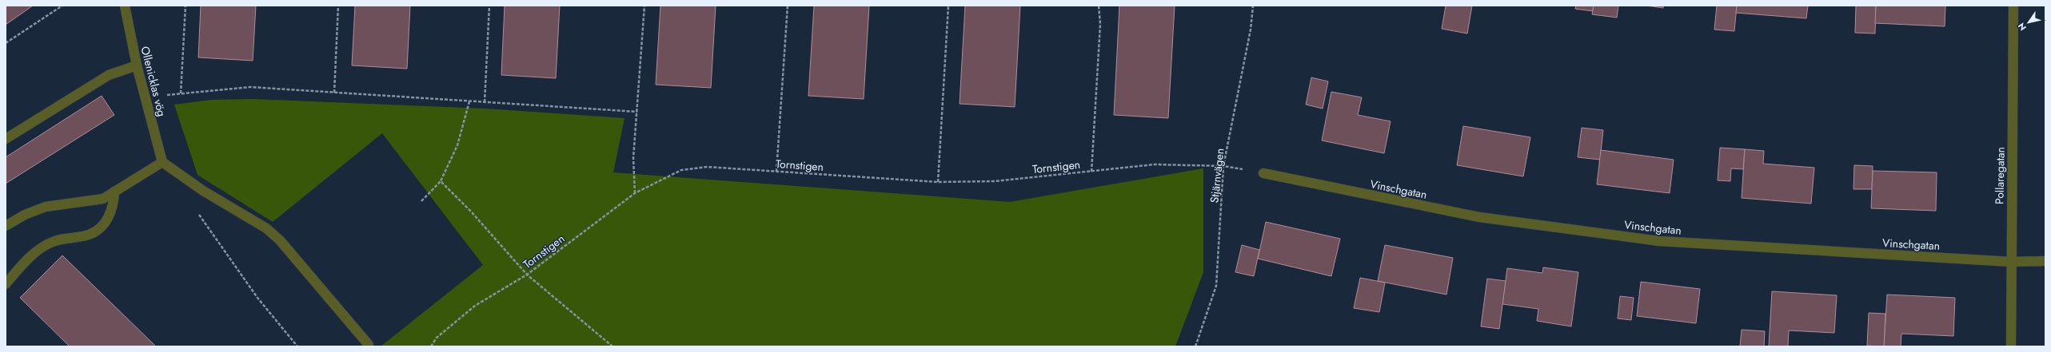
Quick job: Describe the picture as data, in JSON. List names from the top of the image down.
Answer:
{
  "streets": {
    "street": ["Ollenicklas vög", "Pollaregatan", "Vinschgatan"],
    "path": ["Tornstigen", "Stjärnvägen"]
  },
  "crossings": [
    ["Tornstigen", "Stjärnvägen"],
    ["Pollaregatan", "Vinschgatan"]
  ],
  "north": "bottom left"
}
